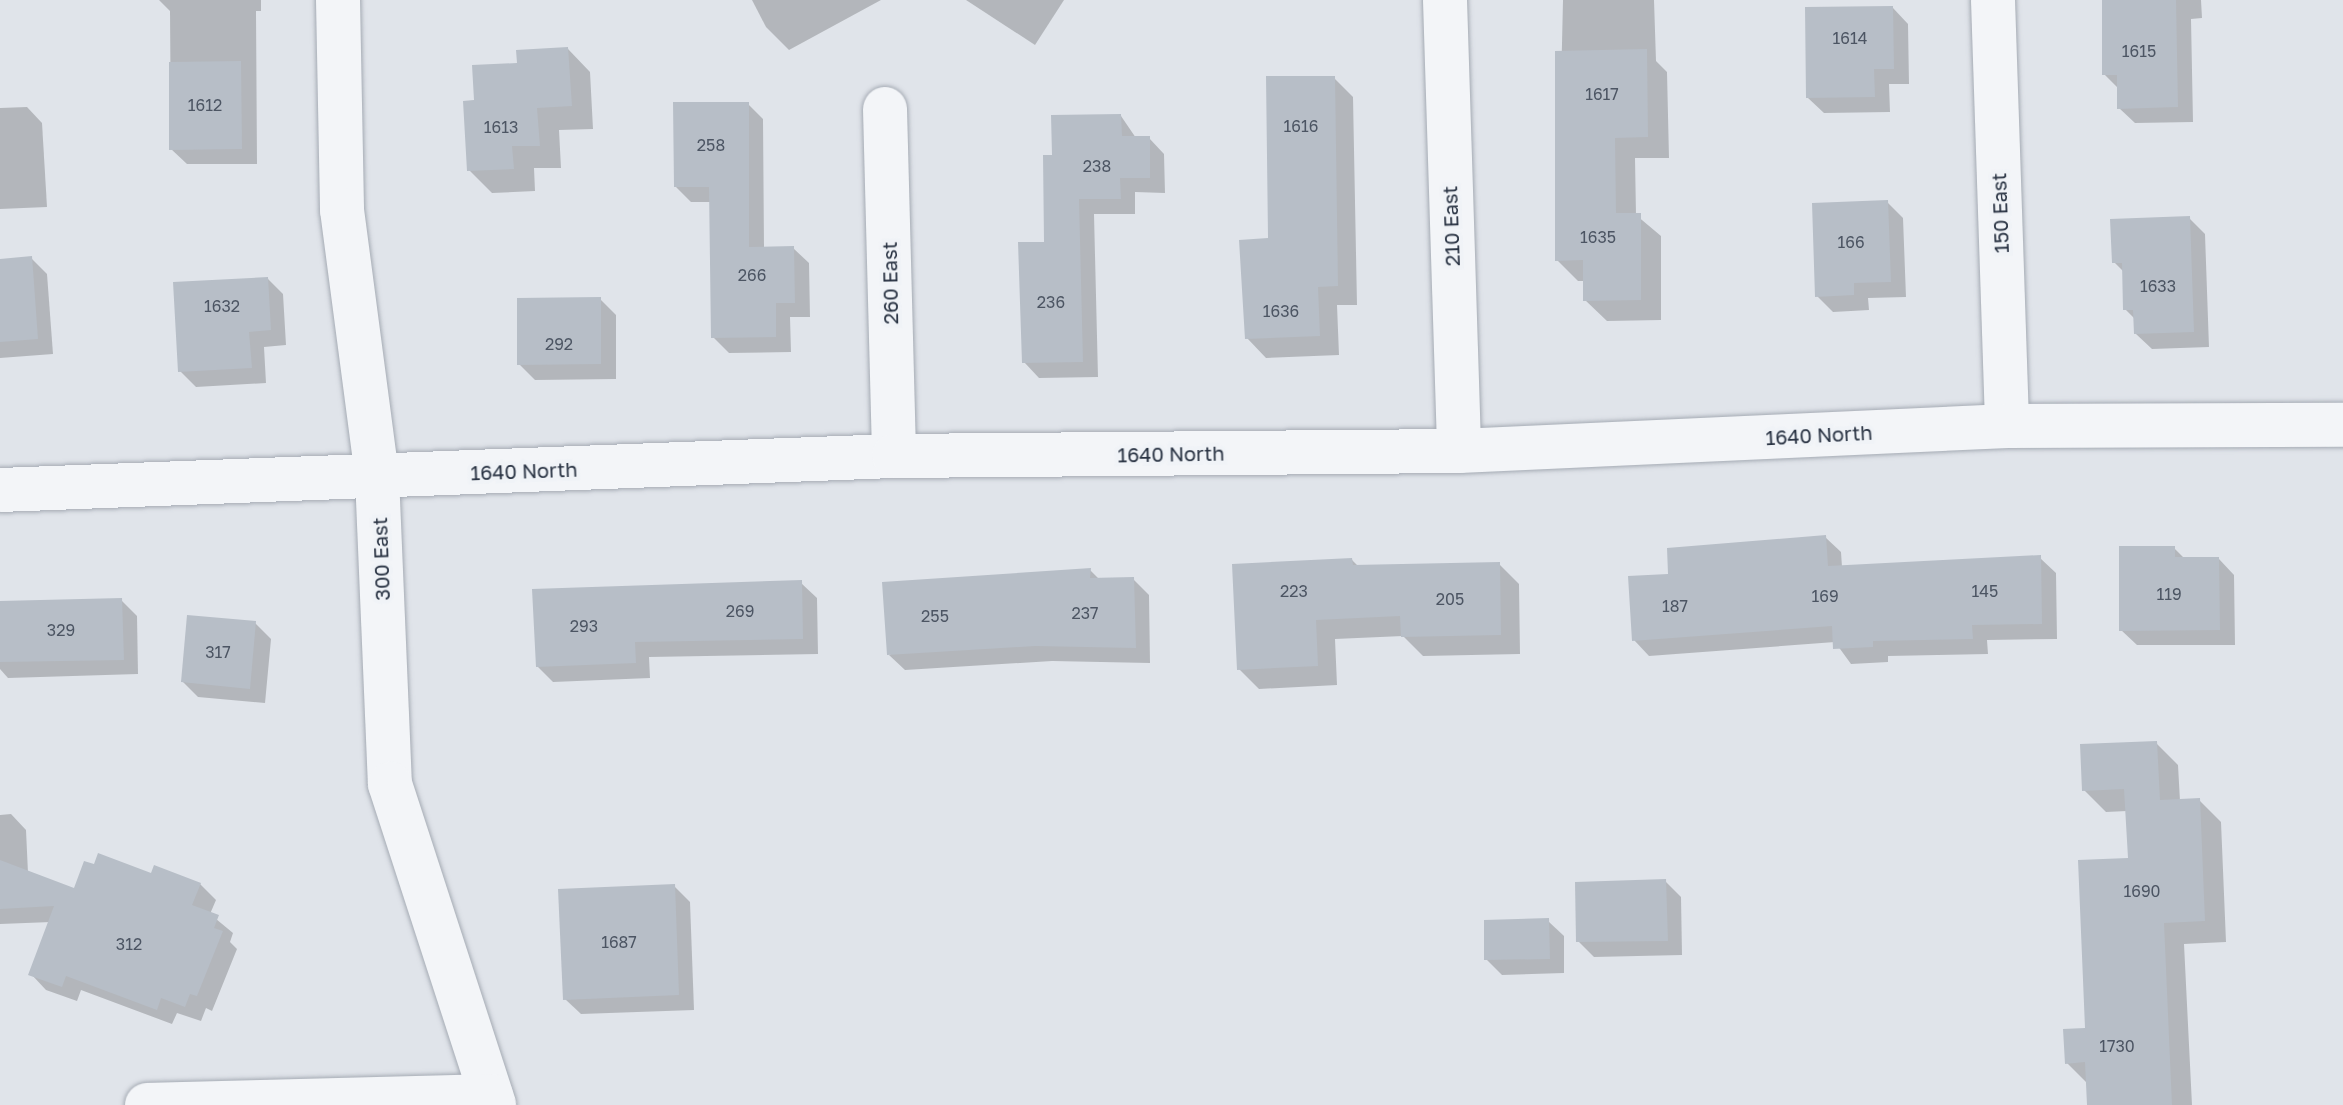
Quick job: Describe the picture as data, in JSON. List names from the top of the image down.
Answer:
{
  "streets": {
    "street": [
      "150 East",
      "210 East",
      "260 East",
      "1640 North",
      "300 East"
    ]
  },
  "crossings": [
    ["150 East", "1640 North"],
    ["210 East", "1640 North"],
    ["260 East", "1640 North"],
    ["1640 North", "300 East"]
  ],
  "house_numbers": [
    "1614",
    "1615",
    "1617",
    "1612",
    "1616",
    "1613",
    "258",
    "238",
    "1635",
    "166",
    "266",
    "1633",
    "236",
    "1632",
    "1636",
    "292",
    "223",
    "145",
    "119",
    "169",
    "205",
    "187",
    "269",
    "237",
    "255",
    "293",
    "329",
    "317",
    "1690",
    "1687",
    "312",
    "1730"
  ]
}
